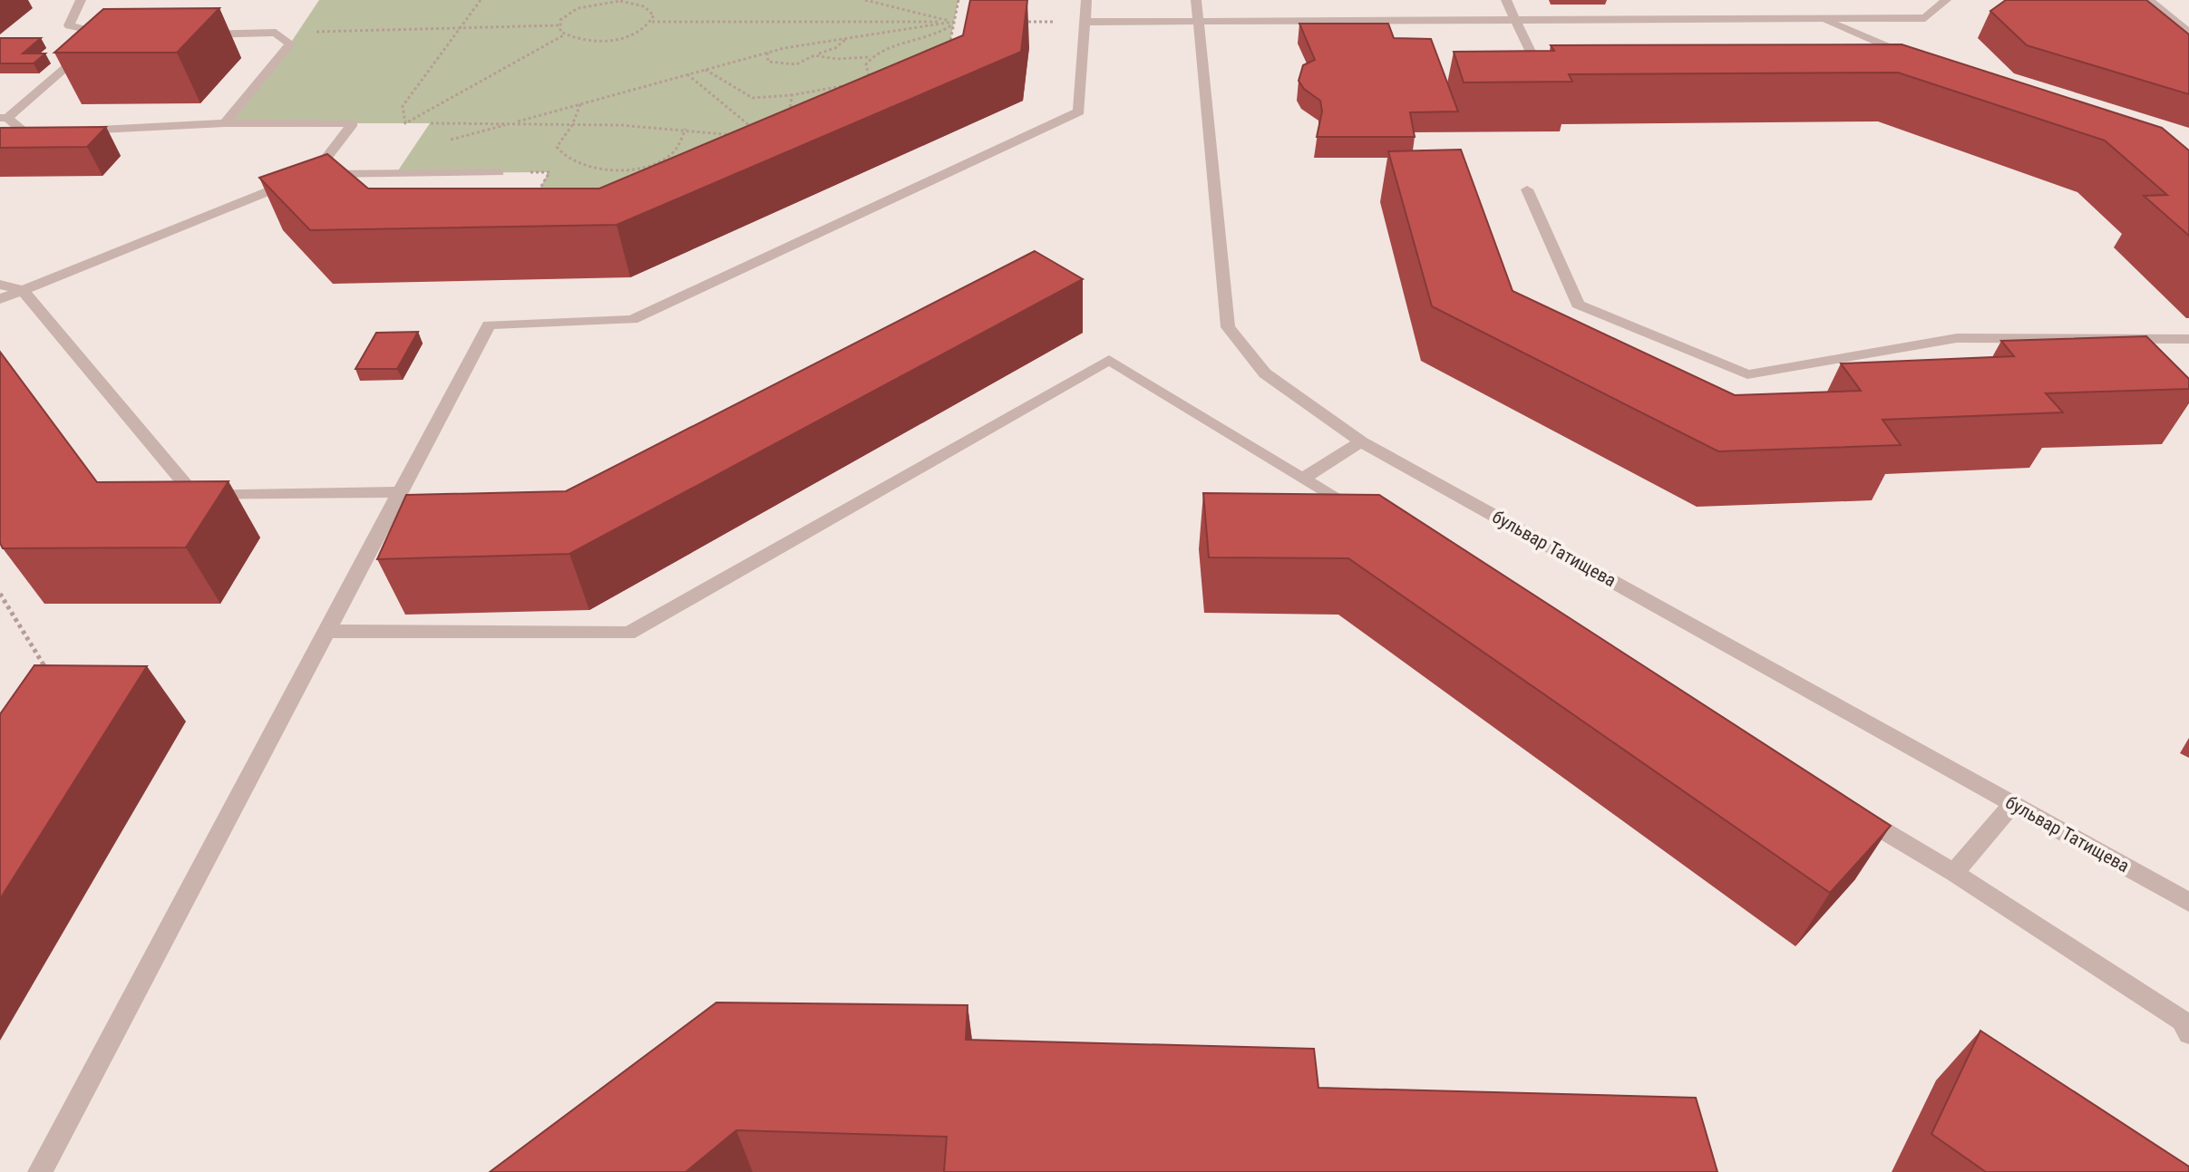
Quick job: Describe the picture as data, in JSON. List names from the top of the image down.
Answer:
{
  "streets": {
    "street": ["бульвар Татищева"]
  }
}
